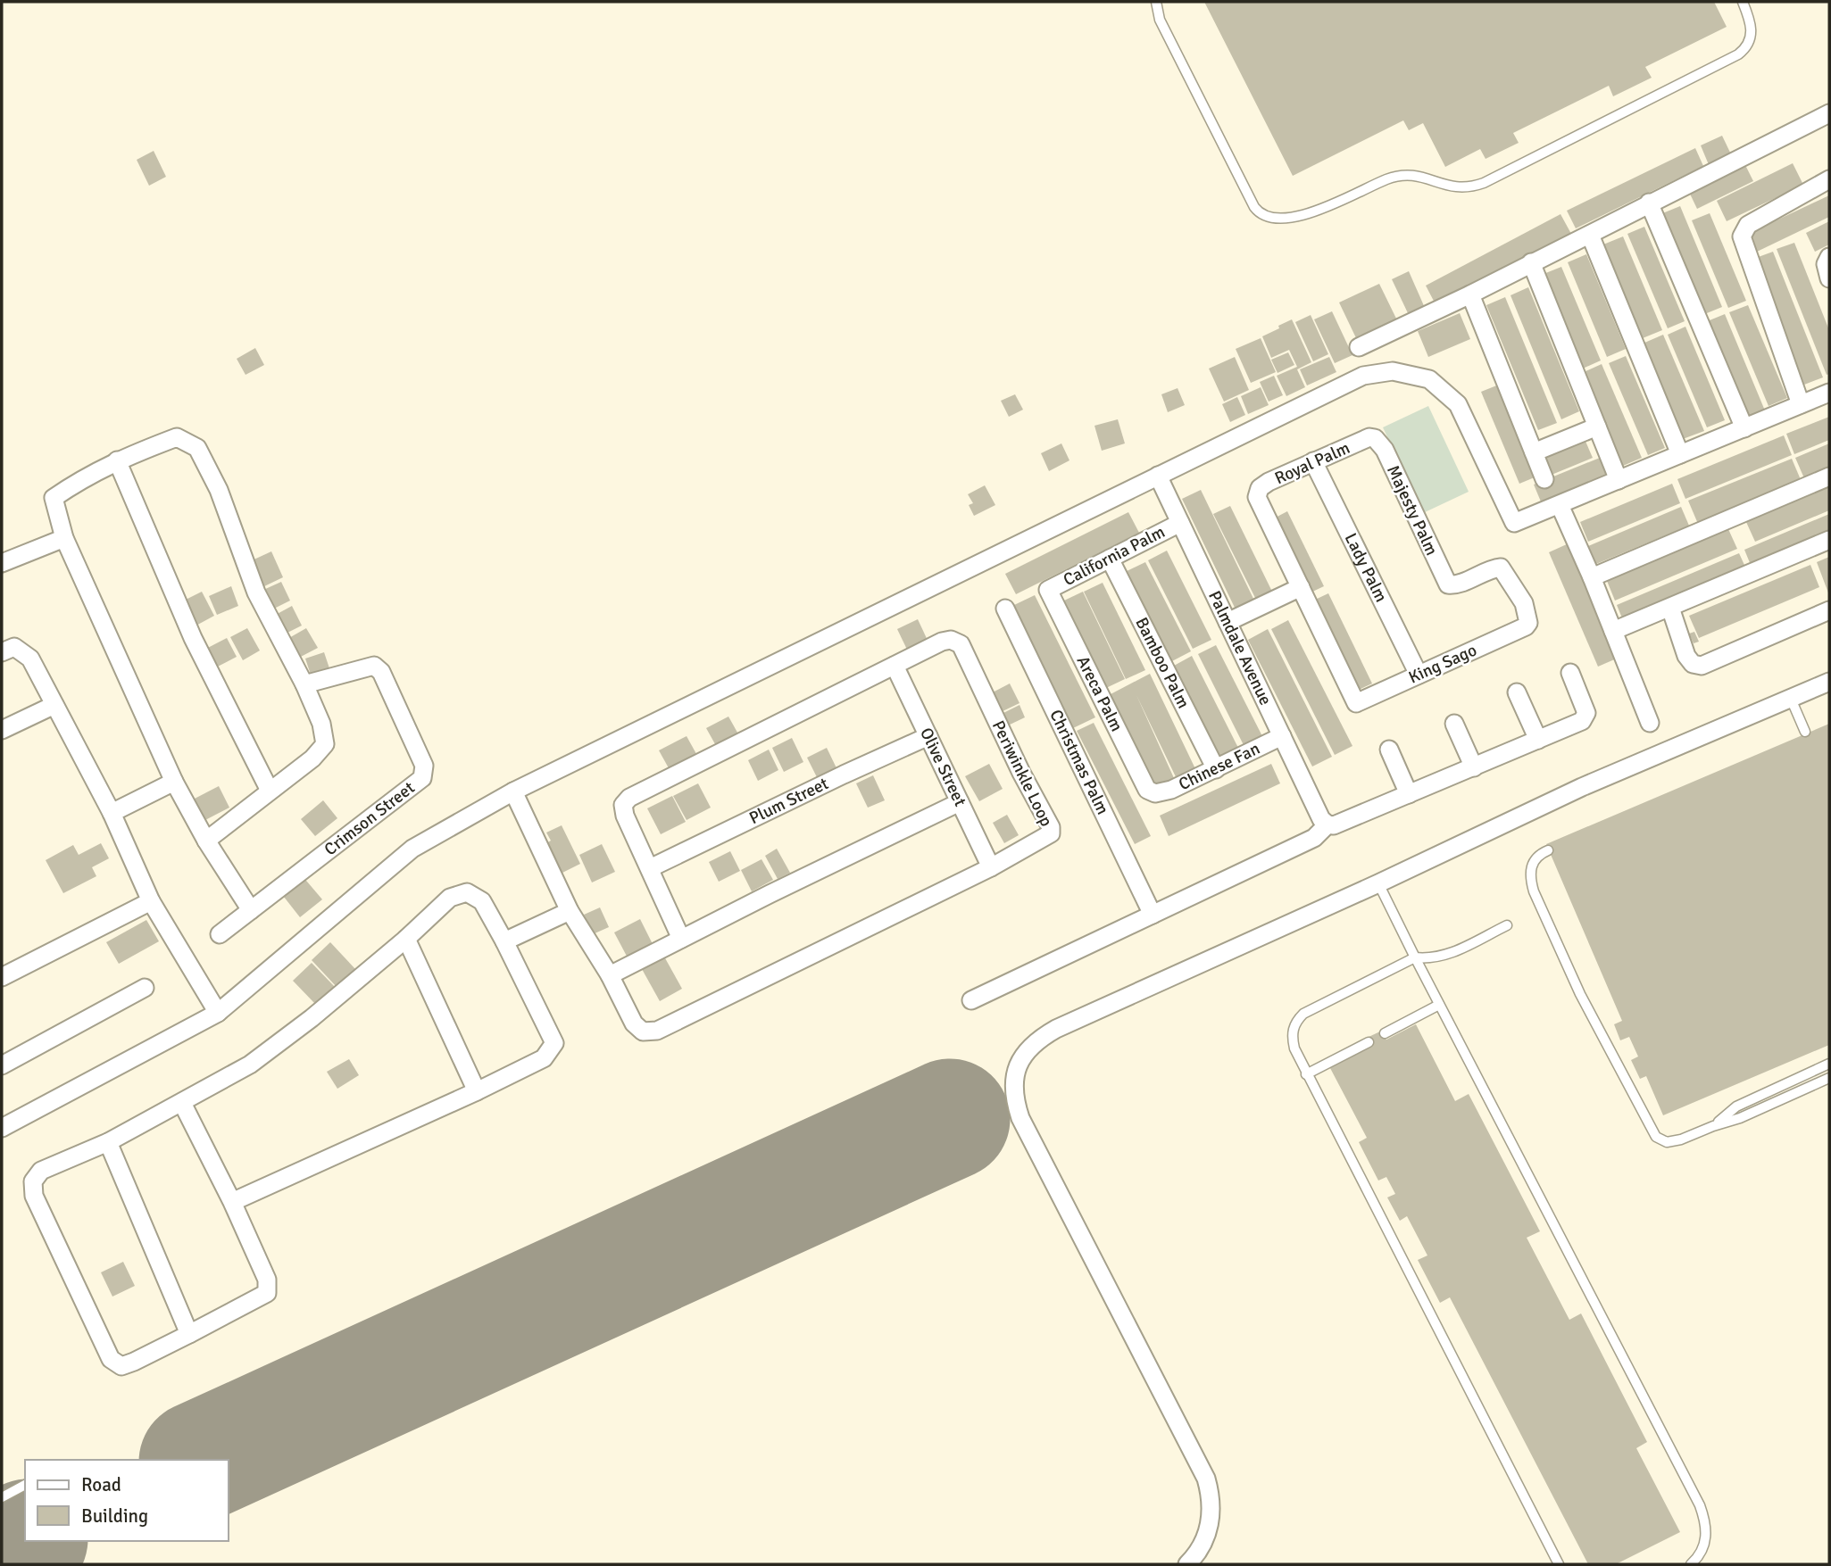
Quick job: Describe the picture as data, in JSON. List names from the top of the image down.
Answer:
{
  "streets": {
    "street": [
      "Royal Palm",
      "Majesty Palm",
      "California Palm",
      "Lady Palm",
      "Palmdale Avenue",
      "Bamboo Palm",
      "King Sago",
      "Areca Palm",
      "Christmas Palm",
      "Olive Street",
      "Chinese Fan",
      "Periwinkle Loop",
      "Plum Street",
      "Crimson Street"
    ]
  },
  "crossings": [
    ["Royal Palm", "Majesty Palm"],
    ["Royal Palm", "Lady Palm"],
    ["Royal Palm", "King Sago"],
    ["Majesty Palm", "King Sago"],
    ["California Palm", "Palmdale Avenue"],
    ["California Palm", "Bamboo Palm"],
    ["California Palm", "Areca Palm"],
    ["Lady Palm", "King Sago"],
    ["Palmdale Avenue", "Chinese Fan"],
    ["Bamboo Palm", "Chinese Fan"],
    ["Areca Palm", "Chinese Fan"],
    ["Olive Street", "Periwinkle Loop"],
    ["Olive Street", "Plum Street"],
    ["Periwinkle Loop", "Plum Street"]
  ],
  "legend": ["Road", "Building"]
}
